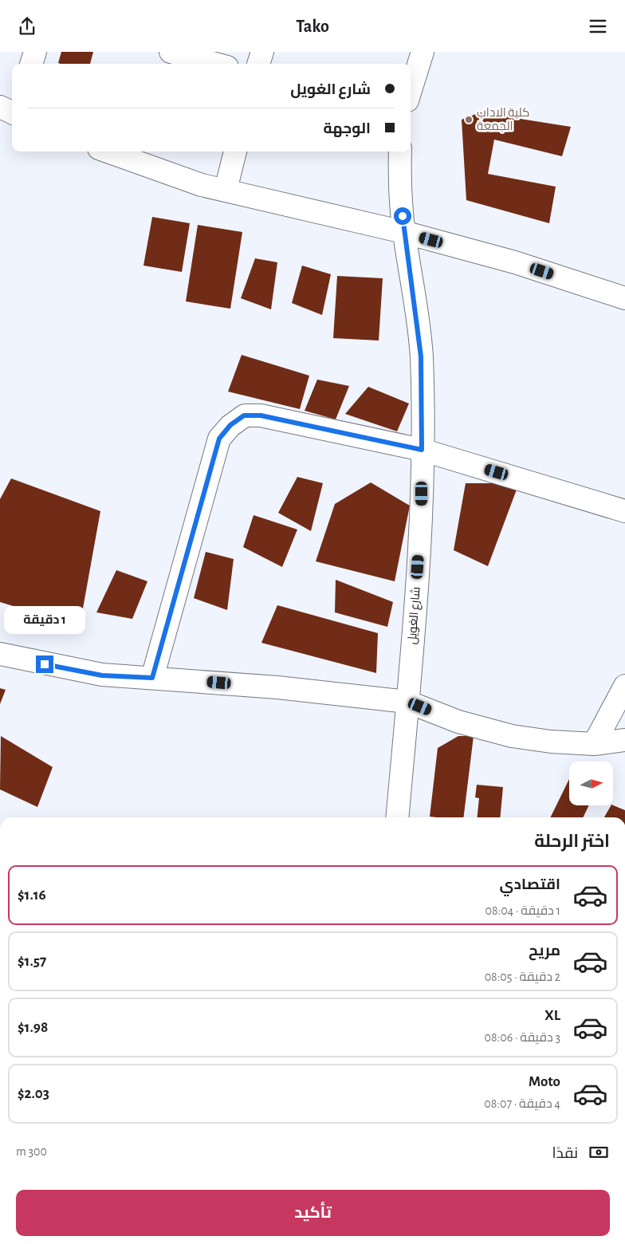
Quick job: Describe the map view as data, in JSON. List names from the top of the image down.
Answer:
{
  "streets": {
    "street": ["شارع الغويل"]
  },
  "places": ["كلية اﻻداب الجمعة"],
  "north": "right",
  "page": {
    "header": "Tako",
    "banner": ["شارع الغويل", "الوجهة"],
    "bubble": "1 دقيقة",
    "heading": "اختر الرحلة",
    "list": [
      {
        "name": "اقتصادي",
        "note": "1 دقيقة · 08:04",
        "value": "$1.16"
      },
      {
        "name": "مريح",
        "note": "2 دقيقة · 08:05",
        "value": "$1.57"
      },
      {
        "name": "XL",
        "note": "3 دقيقة · 08:06",
        "value": "$1.98"
      },
      {
        "name": "Moto",
        "note": "4 دقيقة · 08:07",
        "value": "$2.03"
      }
    ],
    "pay": ["نقدًا", "300 m"],
    "buttons": "تأكيد"
  }
}
